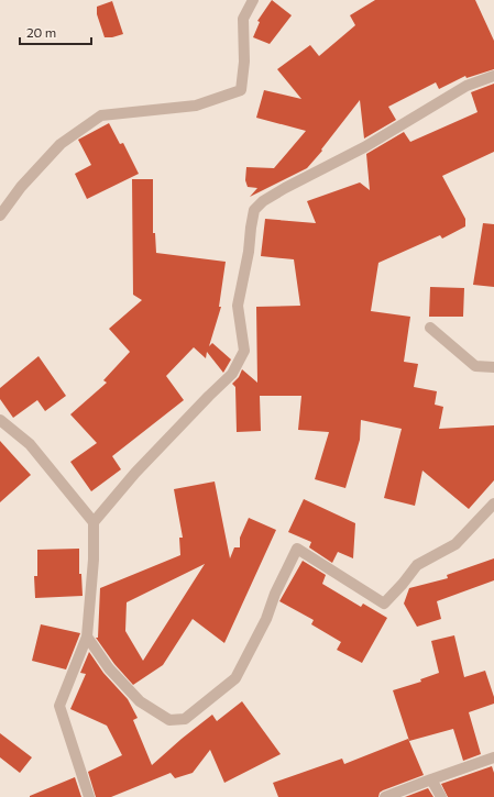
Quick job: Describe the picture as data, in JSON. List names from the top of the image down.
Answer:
{
  "scale_bar": "20 m"
}
